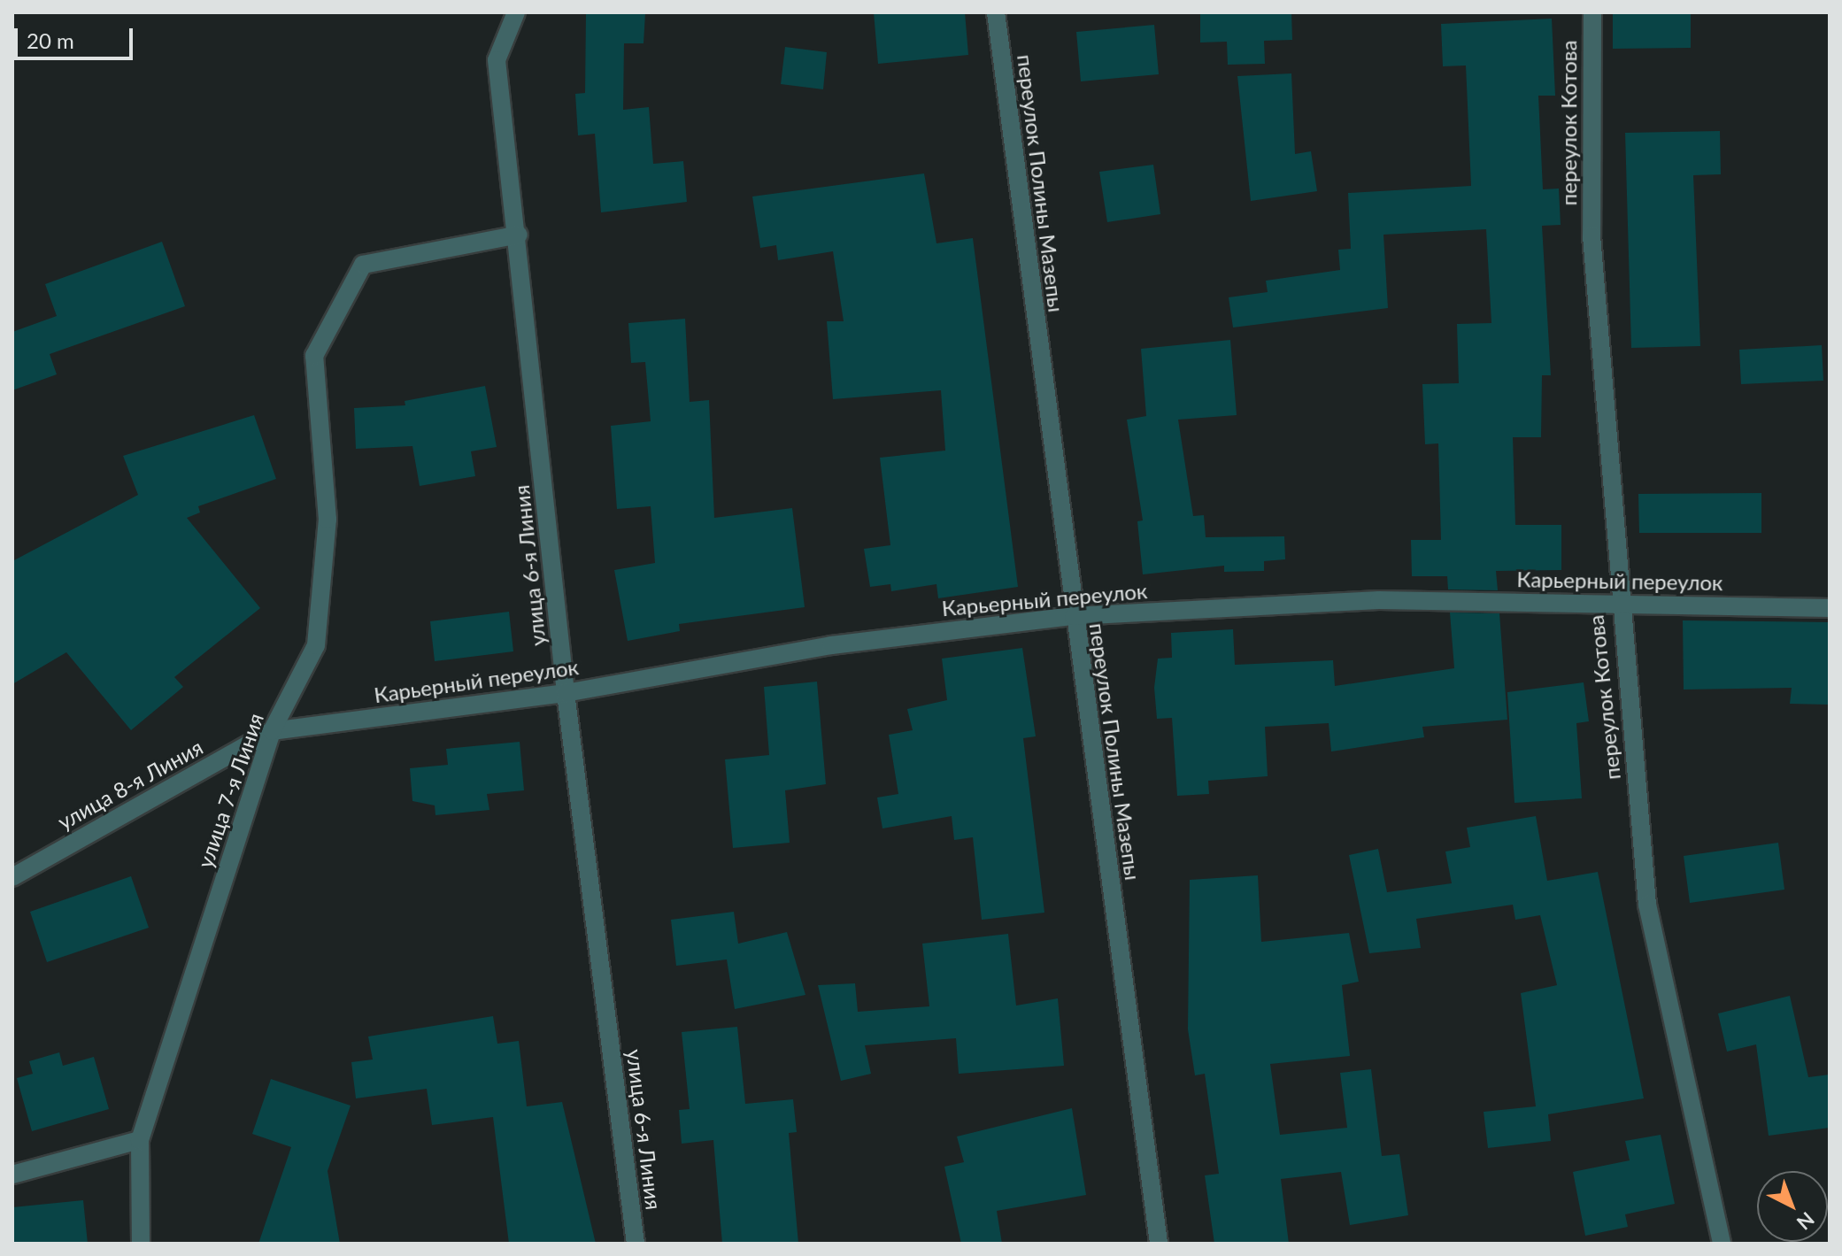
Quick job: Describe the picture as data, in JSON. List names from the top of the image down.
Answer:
{
  "streets": {
    "street": [
      "переулок Котова",
      "переулок Полины Мазепы",
      "улица 6-я Линия",
      "Карьерный переулок",
      "улица 8-я Линия",
      "улица 7-я Линия"
    ]
  },
  "crossings": [
    ["переулок Котова", "Карьерный переулок"],
    ["переулок Полины Мазепы", "Карьерный переулок"],
    ["улица 6-я Линия", "Карьерный переулок"],
    ["улица 6-я Линия", "улица 7-я Линия"],
    ["Карьерный переулок", "улица 8-я Линия"],
    ["Карьерный переулок", "улица 7-я Линия"],
    ["улица 8-я Линия", "улица 7-я Линия"]
  ],
  "scale_bar": "20 m",
  "north": "bottom right"
}
